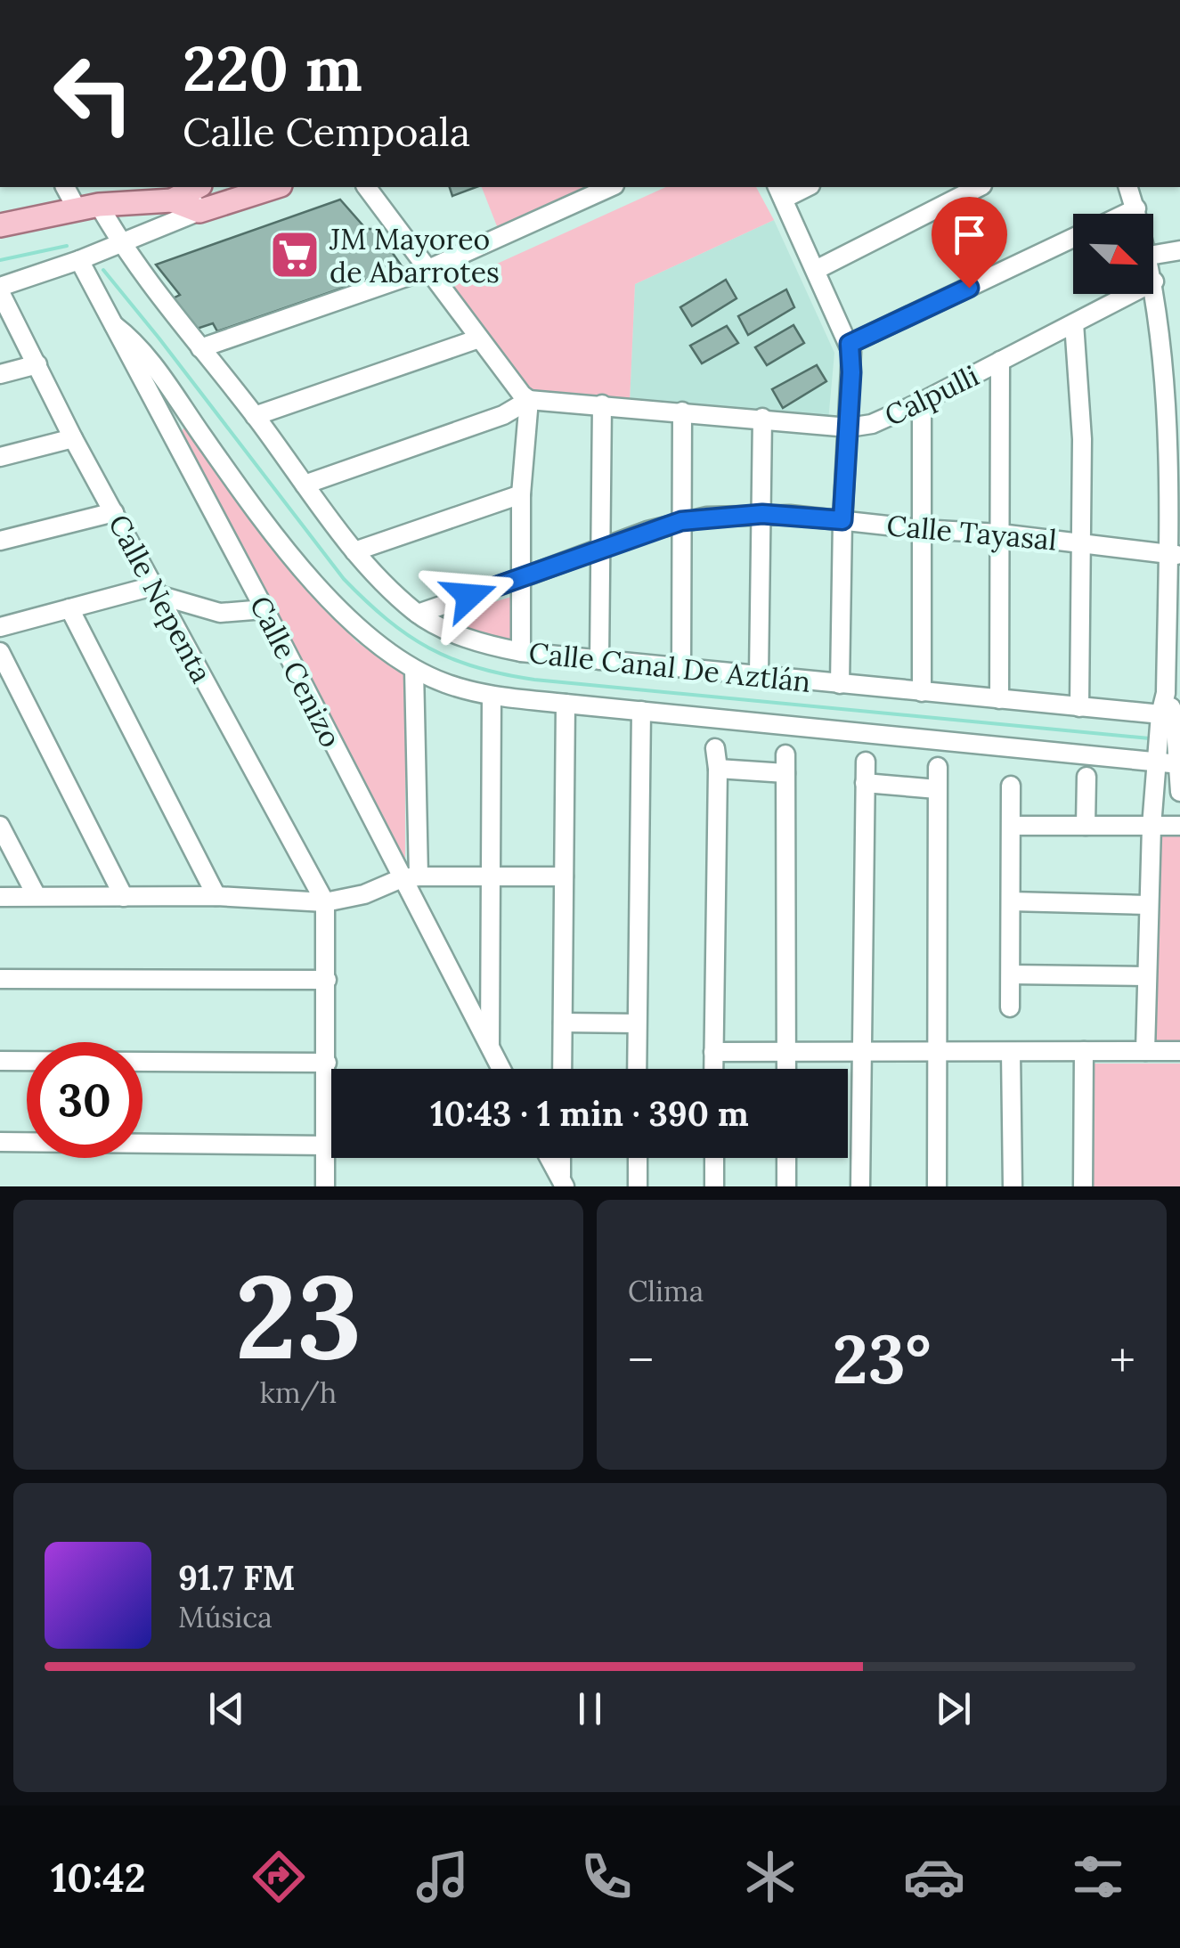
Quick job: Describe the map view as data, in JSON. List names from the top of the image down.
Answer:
{
  "streets": {
    "street": [
      "Calpulli",
      "Calle Tayasal",
      "Calle Nepenta",
      "Calle Canal De Aztlán",
      "Calle Cenizo"
    ]
  },
  "crossings": [
    ["Calle Tayasal", "Calle Canal De Aztlán"],
    ["Calle Canal De Aztlán", "Calle Cenizo"]
  ],
  "places": {
    "supermarket": ["JM Mayoreo de Abarrotes"]
  },
  "north": "bottom right",
  "page": {
    "turn": ["220 m", "Calle Cempoala"],
    "limit": "30",
    "trip": "10:43 · 1 min · 390 m",
    "tile": [
      ["23", "km/h"],
      "Clima"
    ],
    "heat": ["−", "23°", "+"],
    "song": ["91.7 FM", "Música"],
    "tabs": "10:42"
  }
}
